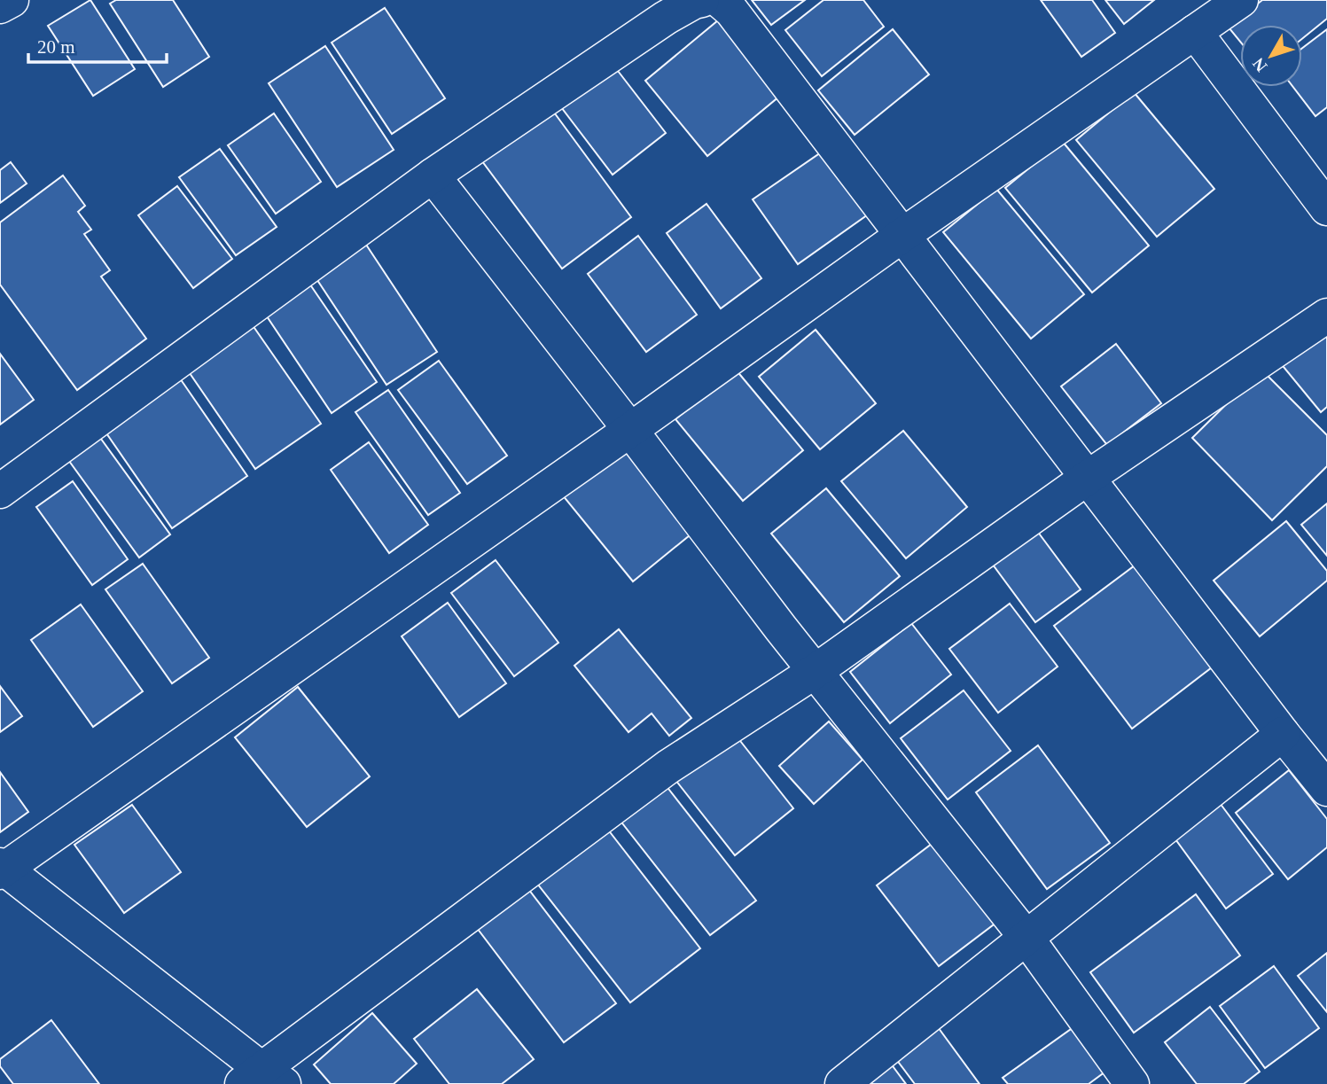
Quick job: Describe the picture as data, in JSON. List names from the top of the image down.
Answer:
{
  "scale_bar": "20 m",
  "north": "bottom left"
}
